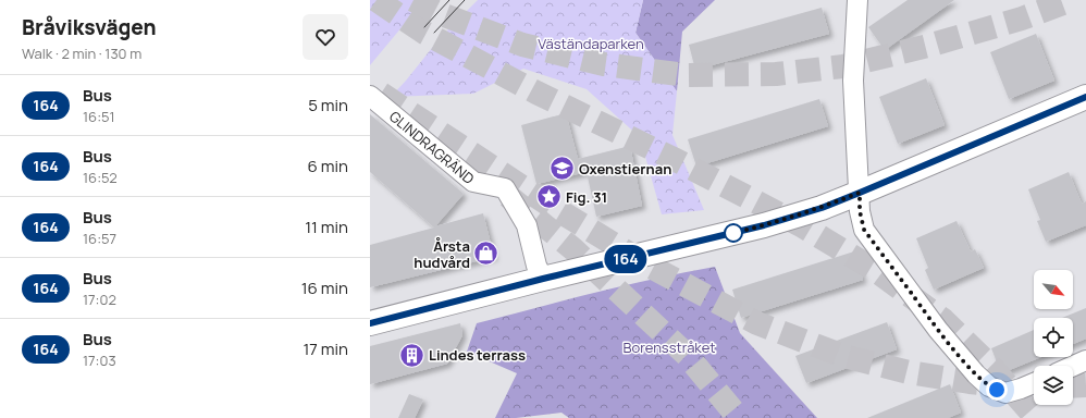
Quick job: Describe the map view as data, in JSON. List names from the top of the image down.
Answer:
{
  "streets": {
    "street": ["GLINDRAGRÄND"]
  },
  "parks": ["Väständaparken", "Borensstråket"],
  "places": {
    "school or university": ["Oxenstiernan"],
    "place": ["Fig. 31"],
    "shop": ["Årsta hudvård"],
    "building": ["Lindes terrass"]
  },
  "lines": ["bus line 164"],
  "north": "bottom right",
  "page": {
    "heading": ["Bråviksvägen", "Walk · 2 min · 130 m"],
    "on_map": "164",
    "list": [
      {
        "mark": "164",
        "name": "Bus",
        "note": "16:51",
        "value": "5 min"
      },
      {
        "mark": "164",
        "name": "Bus",
        "note": "16:52",
        "value": "6 min"
      },
      {
        "mark": "164",
        "name": "Bus",
        "note": "16:57",
        "value": "11 min"
      },
      {
        "mark": "164",
        "name": "Bus",
        "note": "17:02",
        "value": "16 min"
      },
      {
        "mark": "164",
        "name": "Bus",
        "note": "17:03",
        "value": "17 min"
      }
    ]
  }
}
